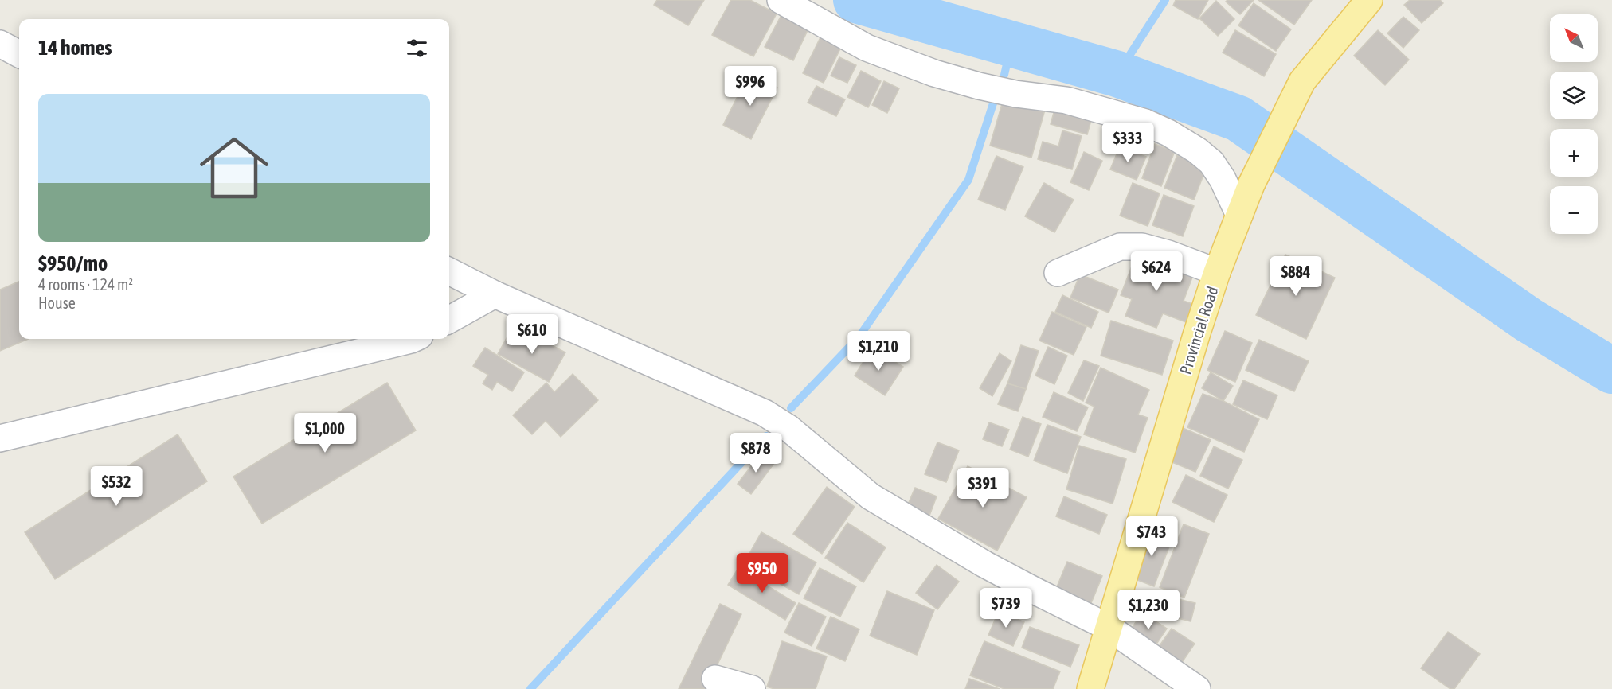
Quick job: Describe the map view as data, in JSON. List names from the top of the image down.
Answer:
{
  "streets": {
    "main road": ["Provincial Road"]
  },
  "north": "top left",
  "page": {
    "map_buttons": ["+", "−"],
    "heading": "14 homes",
    "price": [
      "$996",
      "$333",
      "$624",
      "$884",
      "$610",
      "$1,210",
      "$1,000",
      "$878",
      "$532",
      "$391",
      "$743",
      "$950",
      "$739",
      "$1,230"
    ],
    "list": [
      {
        "name": "$950/mo",
        "note": "4 rooms · 124 m² · House"
      }
    ]
  }
}
